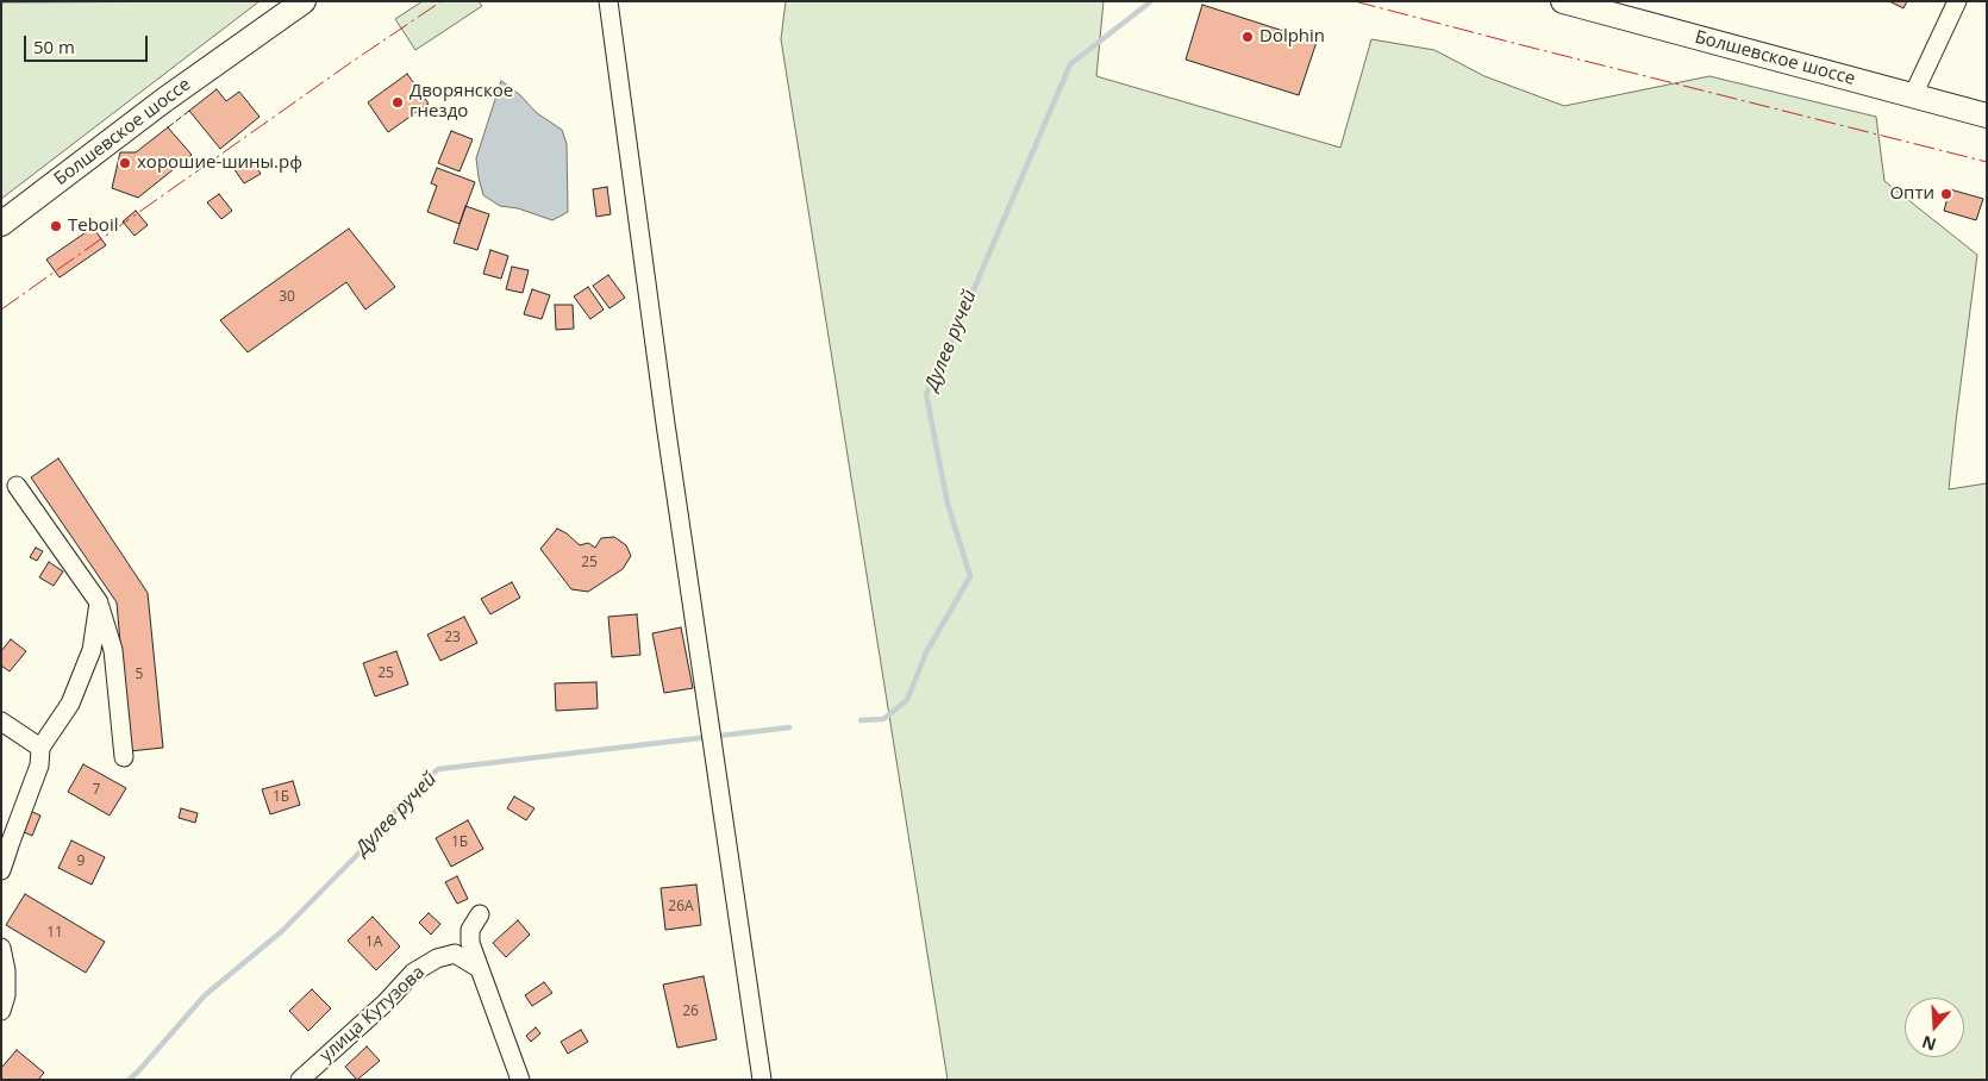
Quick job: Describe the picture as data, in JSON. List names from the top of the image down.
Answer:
{
  "streets": {
    "main road": ["Болшевское шоссе"],
    "street": ["улица Кутузова"]
  },
  "water": ["Дулев ручей"],
  "places": [
    "Dolphin",
    "Дворянское гнездо",
    "хорошие-шины.рф",
    "Опти",
    "Teboil"
  ],
  "house_numbers": [
    "30",
    "25",
    "23",
    "25",
    "5",
    "7",
    "1Б",
    "1Б",
    "9",
    "26А",
    "11",
    "1А",
    "26"
  ],
  "scale_bar": "50 m",
  "north": "bottom"
}
